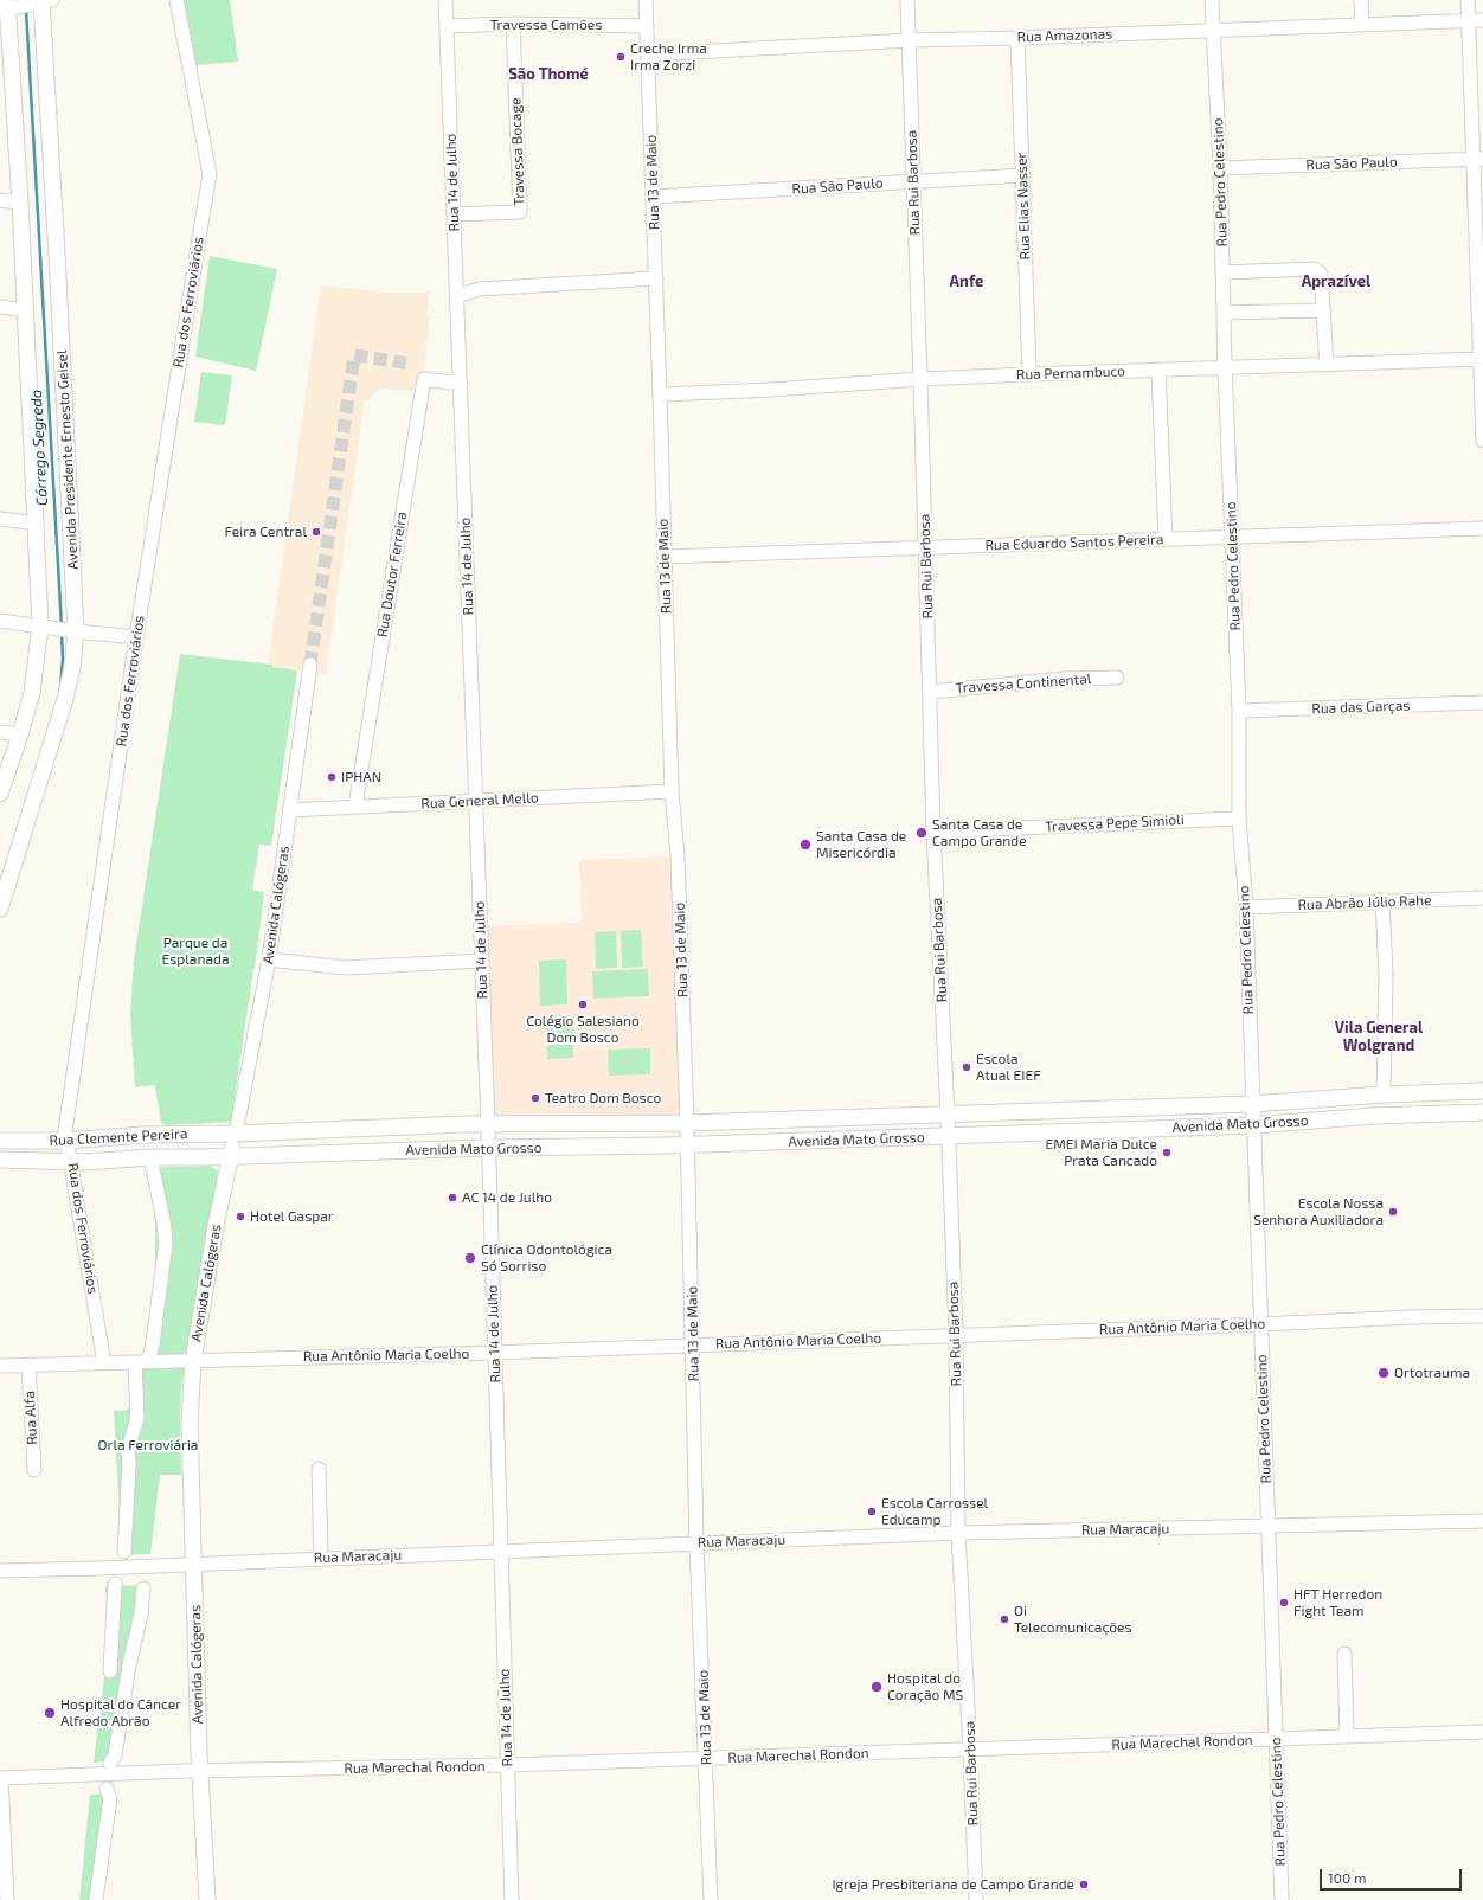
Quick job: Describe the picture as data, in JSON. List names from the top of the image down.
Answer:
{
  "streets": {
    "main road": [
      "Avenida Presidente Ernesto Geisel",
      "Avenida Calógeras",
      "Avenida Mato Grosso",
      "Rua Clemente Pereira"
    ],
    "street": [
      "Travessa Camões",
      "Rua Amazonas",
      "Travessa Bocage",
      "Rua São Paulo",
      "Rua 14 de Julho",
      "Rua 13 de Maio",
      "Rua Rui Barbosa",
      "Rua Pedro Celestino",
      "Rua Elias Nasser",
      "Rua dos Ferroviários",
      "Rua Pernambuco",
      "Rua Eduardo Santos Pereira",
      "Rua Doutor Ferreira",
      "Travessa Continental",
      "Rua das Garças",
      "Rua General Mello",
      "Travessa Pepe Simioli",
      "Rua Abrão Júlio Rahe",
      "Rua Antônio Maria Coelho",
      "Rua Alfa",
      "Rua Maracaju",
      "Rua Marechal Rondon"
    ]
  },
  "crossings": [
    ["Travessa Camões", "Travessa Bocage"],
    ["Travessa Camões", "Rua 14 de Julho"],
    ["Travessa Camões", "Rua 13 de Maio"],
    ["Rua Amazonas", "Rua 13 de Maio"],
    ["Rua Amazonas", "Rua Rui Barbosa"],
    ["Rua Amazonas", "Rua Pedro Celestino"],
    ["Rua Amazonas", "Rua Elias Nasser"],
    ["Travessa Bocage", "Rua 14 de Julho"],
    ["Rua São Paulo", "Rua 13 de Maio"],
    ["Rua São Paulo", "Rua Rui Barbosa"],
    ["Rua São Paulo", "Rua Pedro Celestino"],
    ["Rua São Paulo", "Rua Elias Nasser"],
    ["Rua 14 de Julho", "Rua Doutor Ferreira"],
    ["Rua 14 de Julho", "Rua General Mello"],
    ["Rua 14 de Julho", "Avenida Mato Grosso"],
    ["Rua 14 de Julho", "Rua Antônio Maria Coelho"],
    ["Rua 14 de Julho", "Rua Maracaju"],
    ["Rua 14 de Julho", "Rua Marechal Rondon"],
    ["Rua 13 de Maio", "Rua Pernambuco"],
    ["Rua 13 de Maio", "Rua Eduardo Santos Pereira"],
    ["Rua 13 de Maio", "Rua General Mello"],
    ["Rua 13 de Maio", "Avenida Mato Grosso"],
    ["Rua 13 de Maio", "Rua Antônio Maria Coelho"],
    ["Rua 13 de Maio", "Rua Maracaju"],
    ["Rua 13 de Maio", "Rua Marechal Rondon"],
    ["Rua Rui Barbosa", "Rua Pernambuco"],
    ["Rua Rui Barbosa", "Rua Eduardo Santos Pereira"],
    ["Rua Rui Barbosa", "Travessa Continental"],
    ["Rua Rui Barbosa", "Travessa Pepe Simioli"],
    ["Rua Rui Barbosa", "Avenida Mato Grosso"],
    ["Rua Rui Barbosa", "Rua Antônio Maria Coelho"],
    ["Rua Rui Barbosa", "Rua Maracaju"],
    ["Rua Rui Barbosa", "Rua Marechal Rondon"],
    ["Rua Pedro Celestino", "Rua Pernambuco"],
    ["Rua Pedro Celestino", "Rua Eduardo Santos Pereira"],
    ["Rua Pedro Celestino", "Rua das Garças"],
    ["Rua Pedro Celestino", "Travessa Pepe Simioli"],
    ["Rua Pedro Celestino", "Rua Abrão Júlio Rahe"],
    ["Rua Pedro Celestino", "Avenida Mato Grosso"],
    ["Rua Pedro Celestino", "Rua Antônio Maria Coelho"],
    ["Rua Pedro Celestino", "Rua Maracaju"],
    ["Rua Pedro Celestino", "Rua Marechal Rondon"],
    ["Rua Elias Nasser", "Rua Pernambuco"],
    ["Rua dos Ferroviários", "Rua Clemente Pereira"],
    ["Rua dos Ferroviários", "Rua Antônio Maria Coelho"],
    ["Rua Doutor Ferreira", "Rua General Mello"],
    ["Rua General Mello", "Avenida Calógeras"],
    ["Avenida Calógeras", "Avenida Mato Grosso"],
    ["Avenida Calógeras", "Rua Clemente Pereira"],
    ["Avenida Calógeras", "Rua Antônio Maria Coelho"],
    ["Avenida Calógeras", "Rua Maracaju"],
    ["Avenida Calógeras", "Rua Marechal Rondon"],
    ["Avenida Mato Grosso", "Rua Clemente Pereira"],
    ["Rua Antônio Maria Coelho", "Rua Alfa"]
  ],
  "districts": [
    "São Thomé",
    "Anfe",
    "Aprazível",
    "Vila General Wolgrand"
  ],
  "water": ["Córrego Segredo"],
  "parks": ["Parque da Esplanada", "Orla Ferroviária"],
  "places": [
    "Creche Irma Irma Zorzi",
    "Feira Central",
    "IPHAN",
    "Santa Casa de Campo Grande",
    "Santa Casa de Misericórdia",
    "Colégio Salesiano Dom Bosco",
    "Escola Atual EIEF",
    "Teatro Dom Bosco",
    "EMEI Maria Dulce Prata Cancado",
    "AC 14 de Julho",
    "Escola Nossa Senhora Auxiliadora",
    "Hotel Gaspar",
    "Clínica Odontológica Só Sorriso",
    "Ortotrauma",
    "Escola Carrossel Educamp",
    "HFT Herredon Fight Team",
    "Oi Telecomunicações",
    "Hospital do Coração MS",
    "Hospital do Câncer Alfredo Abrão",
    "Igreja Presbiteriana de Campo Grande"
  ],
  "scale_bar": "100 m"
}
